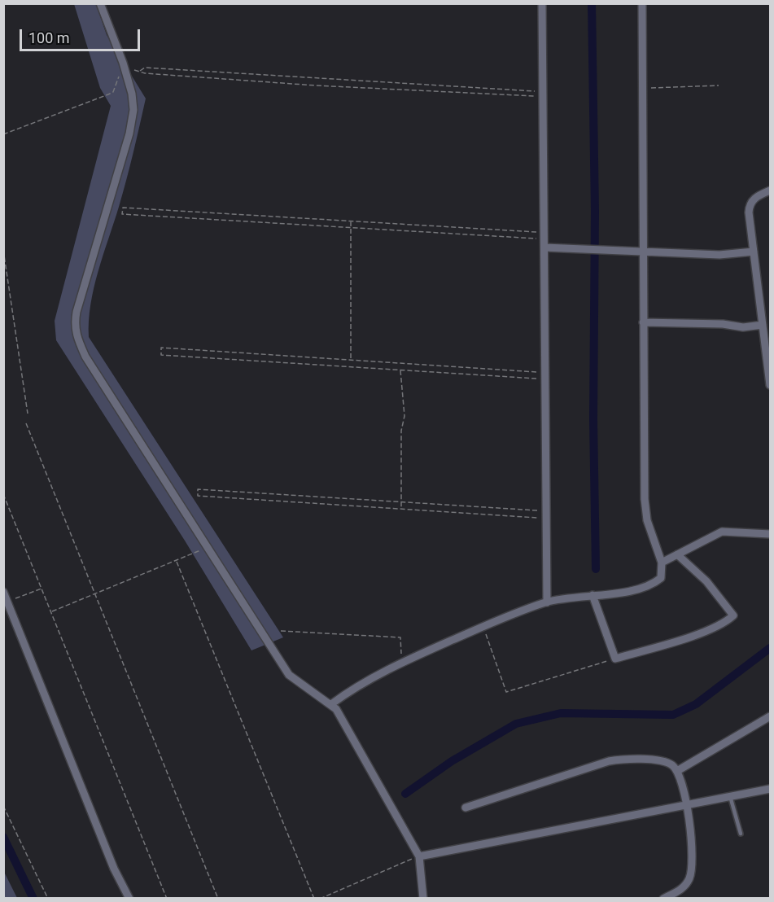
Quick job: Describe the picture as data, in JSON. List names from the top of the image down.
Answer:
{
  "scale_bar": "100 m"
}
